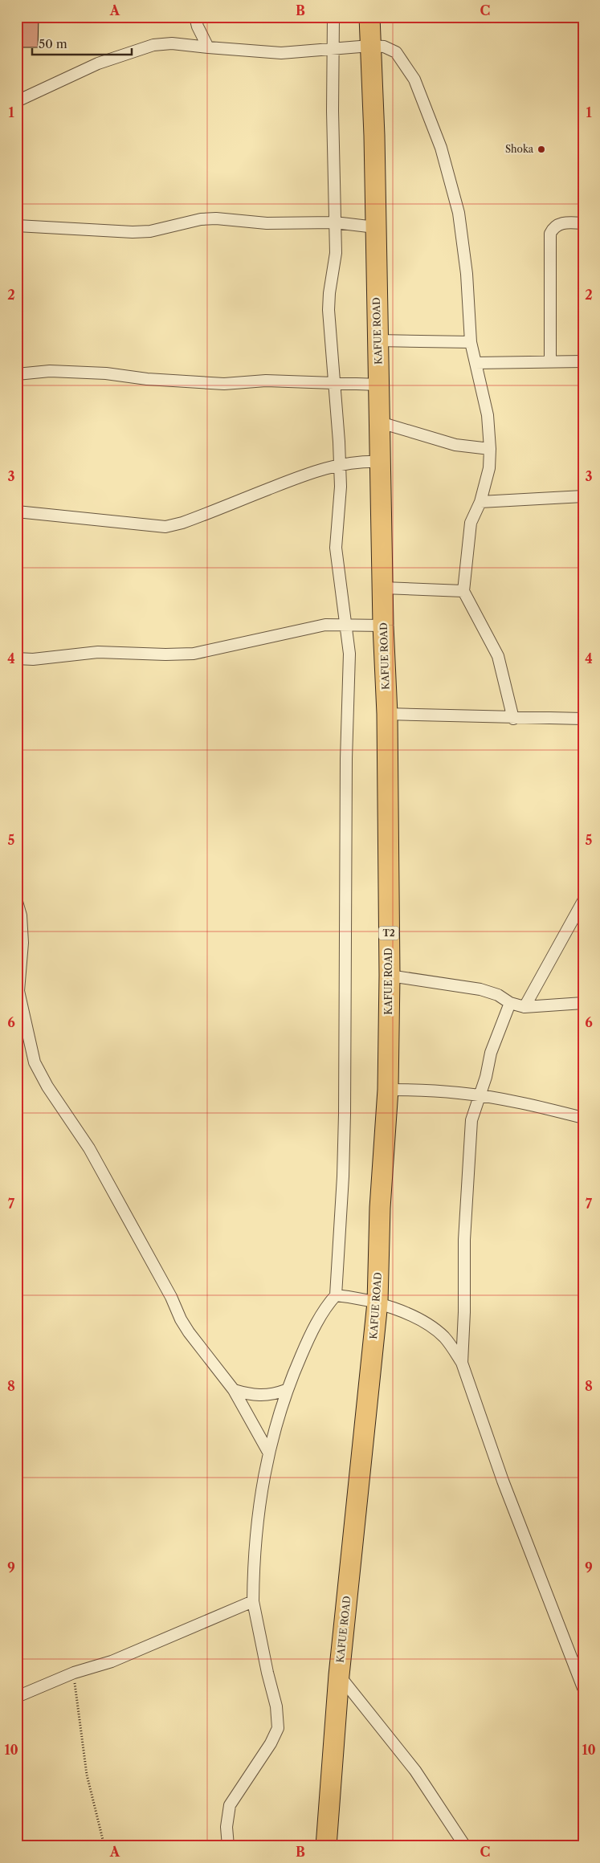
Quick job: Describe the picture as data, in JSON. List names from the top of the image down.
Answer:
{
  "streets": {
    "highway": ["KAFUE ROAD", "T2"]
  },
  "places": ["Shoka"],
  "scale_bar": "50 m",
  "grid": {
    "columns": ["A", "B", "C"],
    "rows": [
      "1",
      "2",
      "3",
      "4",
      "5",
      "6",
      "7",
      "8",
      "9",
      "10"
    ]
  }
}
